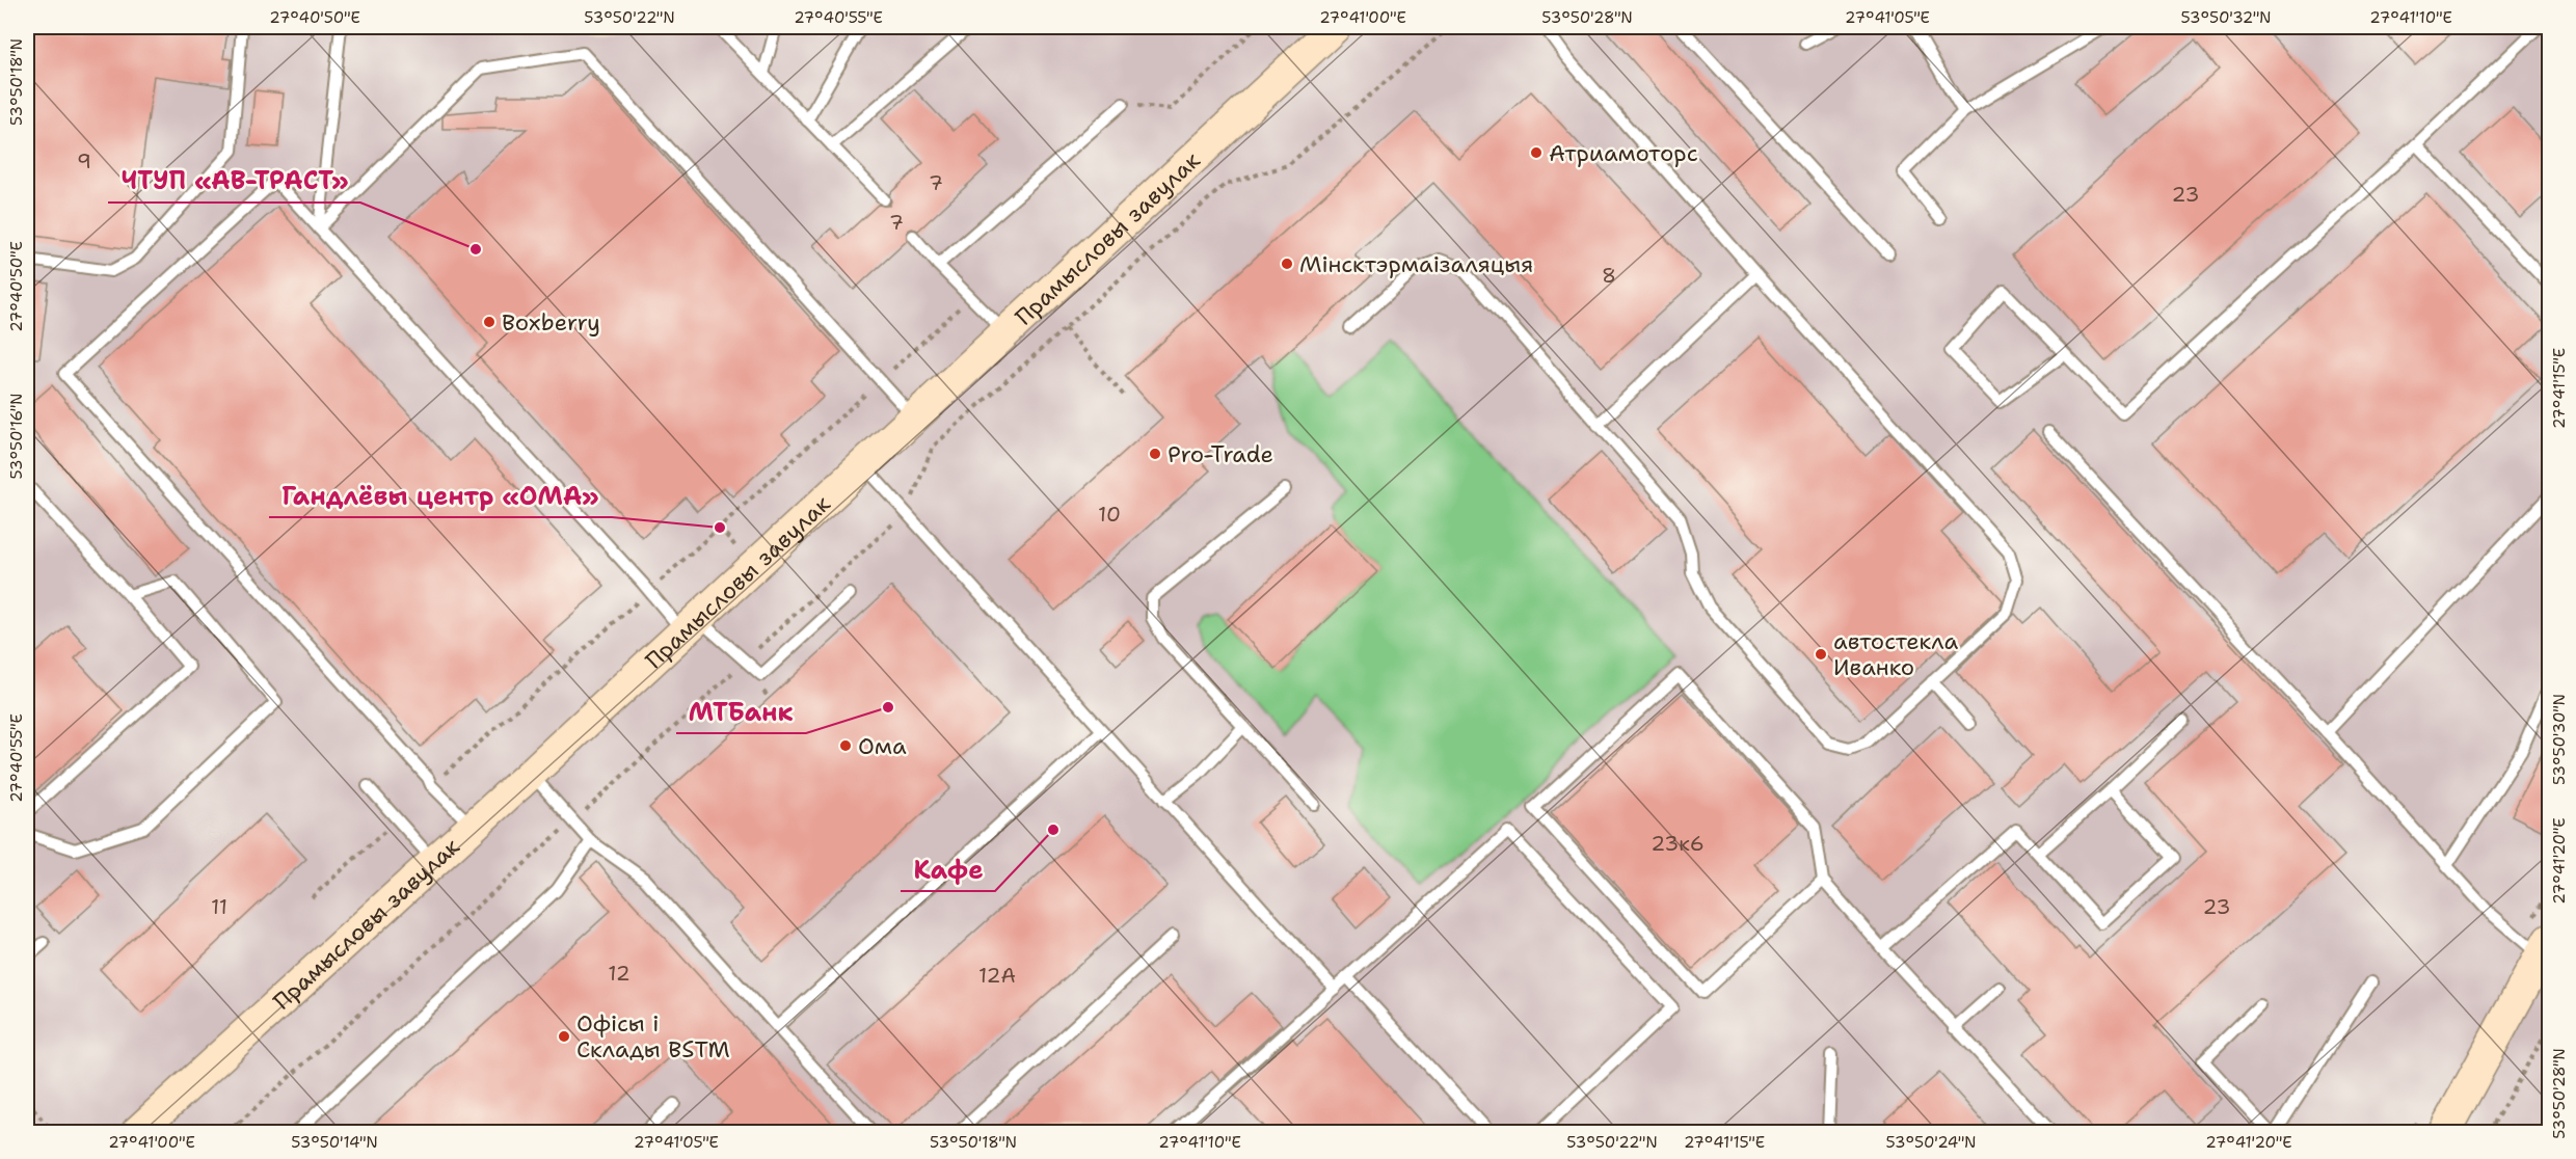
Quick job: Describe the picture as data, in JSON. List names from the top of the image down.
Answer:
{
  "streets": {
    "street": ["Прамысловы завулак"]
  },
  "places": [
    "Атриамоторс",
    "ЧТУП «АВ-ТРАСТ»",
    "Мінсктэрмаізаляцыя",
    "Boxberry",
    "Pro-Trade",
    "Гандлёвы центр «ОМА»",
    "автостекла Иванко",
    "МТБанк",
    "Ома",
    "Кафе",
    "Офісы і Склады BSTM"
  ],
  "house_numbers": [
    "9",
    "7",
    "23",
    "7",
    "8",
    "10",
    "23к6",
    "11",
    "23",
    "12",
    "12А"
  ],
  "coordinates": [
    "27°40'50\"E",
    "53°50'22\"N",
    "27°40'55\"E",
    "27°41'00\"E",
    "53°50'28\"N",
    "27°41'05\"E",
    "53°50'32\"N",
    "27°41'10\"E",
    "53°50'18\"N",
    "27°41'15\"E",
    "53°50'16\"N",
    "53°50'30\"N",
    "27°41'20\"E",
    "53°50'14\"N",
    "53°50'24\"N"
  ]
}
